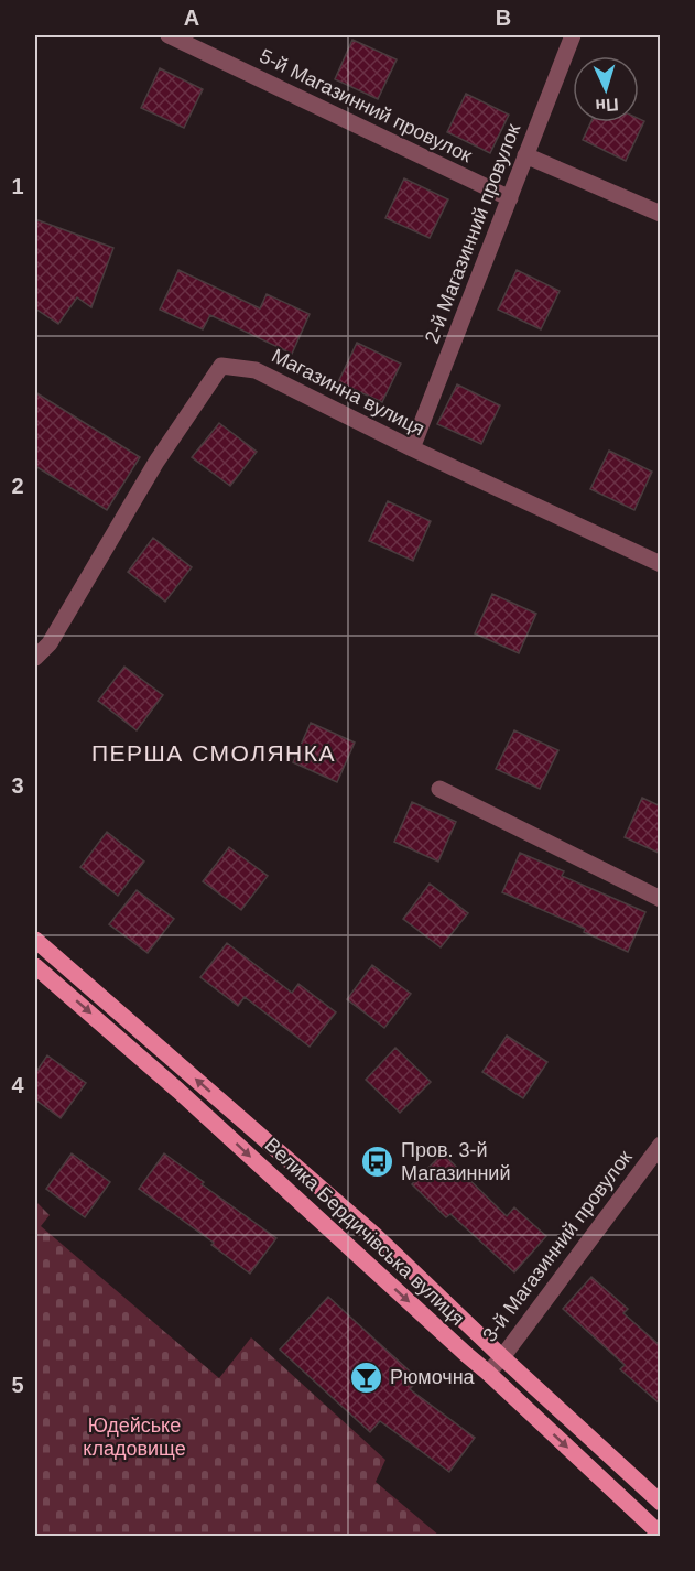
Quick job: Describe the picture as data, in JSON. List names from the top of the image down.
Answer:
{
  "streets": {
    "main road": ["Велика Бердичівська вулиця"],
    "street": [
      "5-й Магазинний провулок",
      "2-й Магазинний провулок",
      "Магазинна вулиця",
      "3-й Магазинний провулок"
    ]
  },
  "crossings": [
    ["5-й Магазинний провулок", "2-й Магазинний провулок"],
    ["2-й Магазинний провулок", "Магазинна вулиця"],
    ["Велика Бердичівська вулиця", "3-й Магазинний провулок"]
  ],
  "districts": ["ПЕРША СМОЛЯНКА"],
  "parks": ["Юдейське кладовище"],
  "places": {
    "bus stop": ["Пров. 3-й Магазинний"],
    "bar": ["Рюмочна"]
  },
  "north": "bottom",
  "grid": {
    "columns": ["A", "B"],
    "rows": [
      "1",
      "2",
      "3",
      "4",
      "5"
    ]
  }
}
